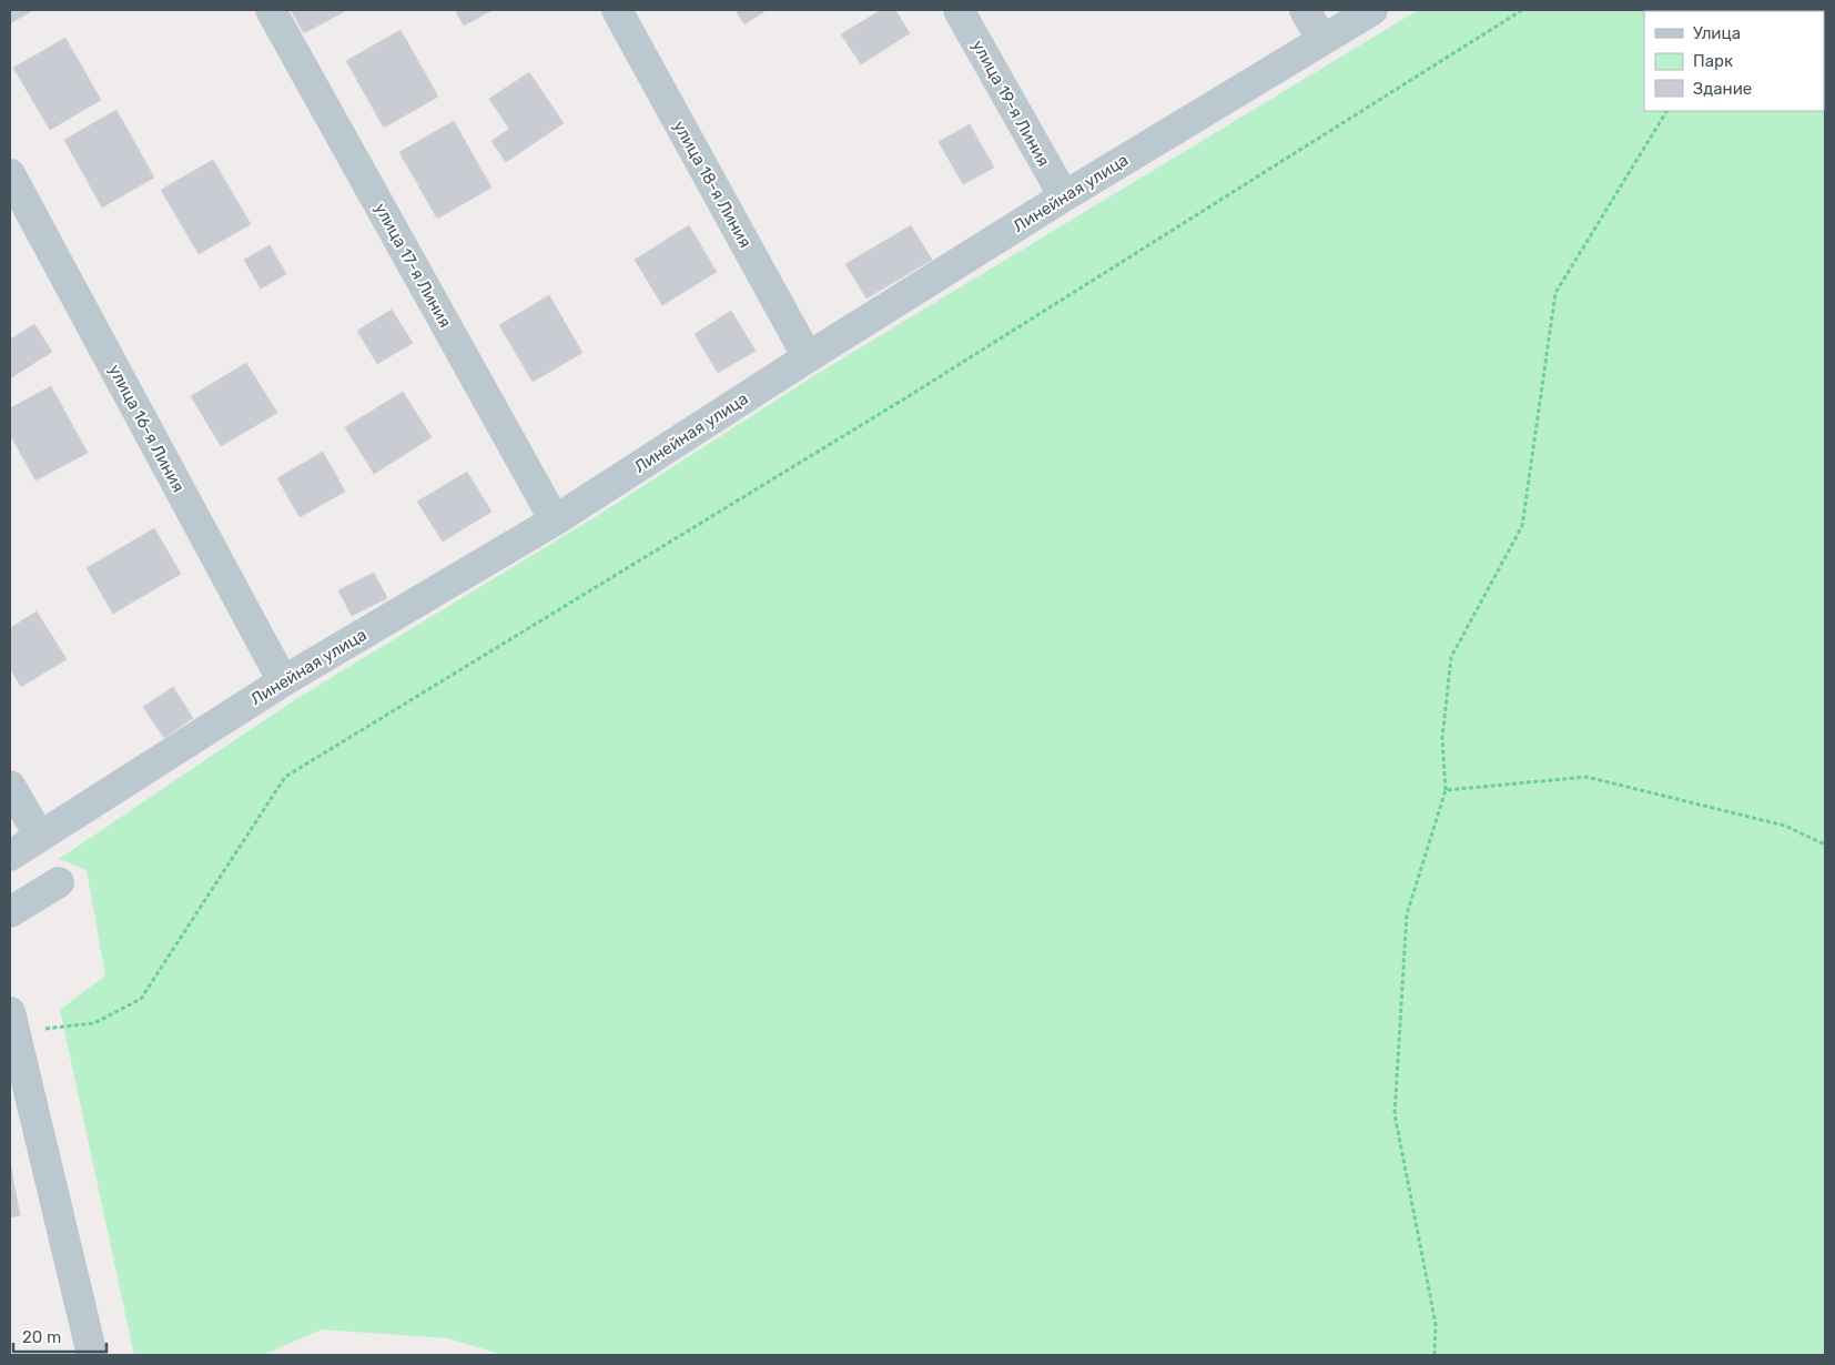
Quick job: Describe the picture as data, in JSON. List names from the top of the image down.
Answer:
{
  "streets": {
    "street": [
      "улица 19-я Линия",
      "улица 18-я Линия",
      "Линейная улица",
      "улица 17-я Линия",
      "улица 16-я Линия"
    ]
  },
  "crossings": [
    ["улица 19-я Линия", "Линейная улица"],
    ["улица 18-я Линия", "Линейная улица"],
    ["Линейная улица", "улица 17-я Линия"],
    ["Линейная улица", "улица 16-я Линия"]
  ],
  "legend": ["Улица", "Парк", "Здание"],
  "scale_bar": "20 m"
}
